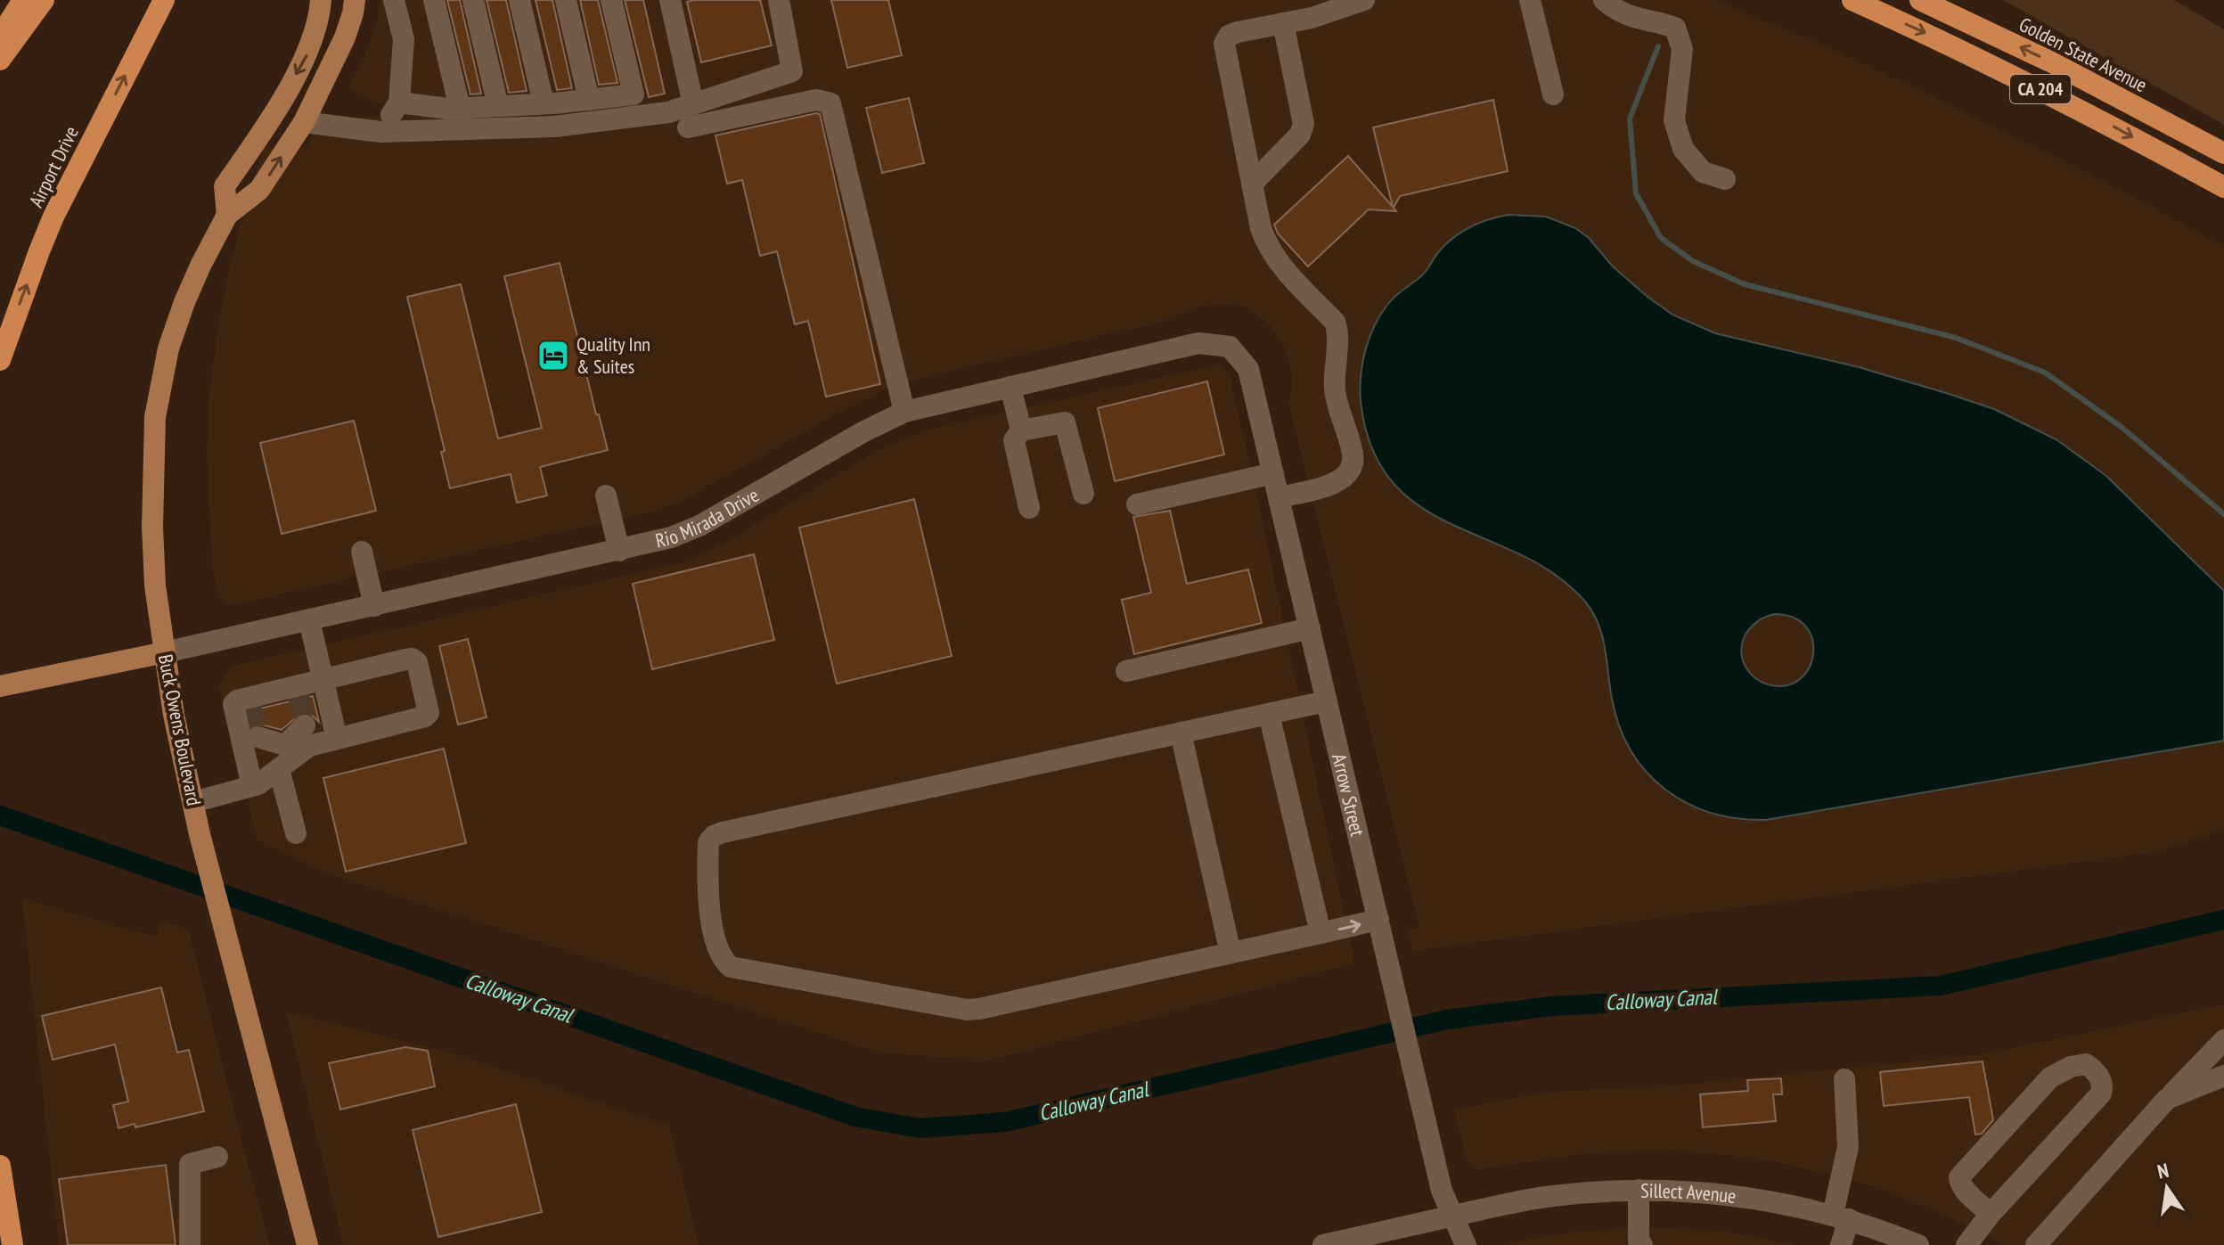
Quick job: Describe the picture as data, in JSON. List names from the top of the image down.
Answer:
{
  "streets": {
    "highway": ["Golden State Avenue", "CA 204", "Airport Drive"],
    "main road": ["Buck Owens Boulevard"],
    "street": ["Rio Mirada Drive", "Arrow Street", "Sillect Avenue"]
  },
  "crossings": [
    ["Rio Mirada Drive", "Buck Owens Boulevard"],
    ["Rio Mirada Drive", "Arrow Street"],
    ["Arrow Street", "Sillect Avenue"]
  ],
  "one_way": ["Airport Drive"],
  "water": ["Calloway Canal"],
  "places": {
    "hotel": ["Quality Inn & Suites"]
  },
  "north": "top"
}
